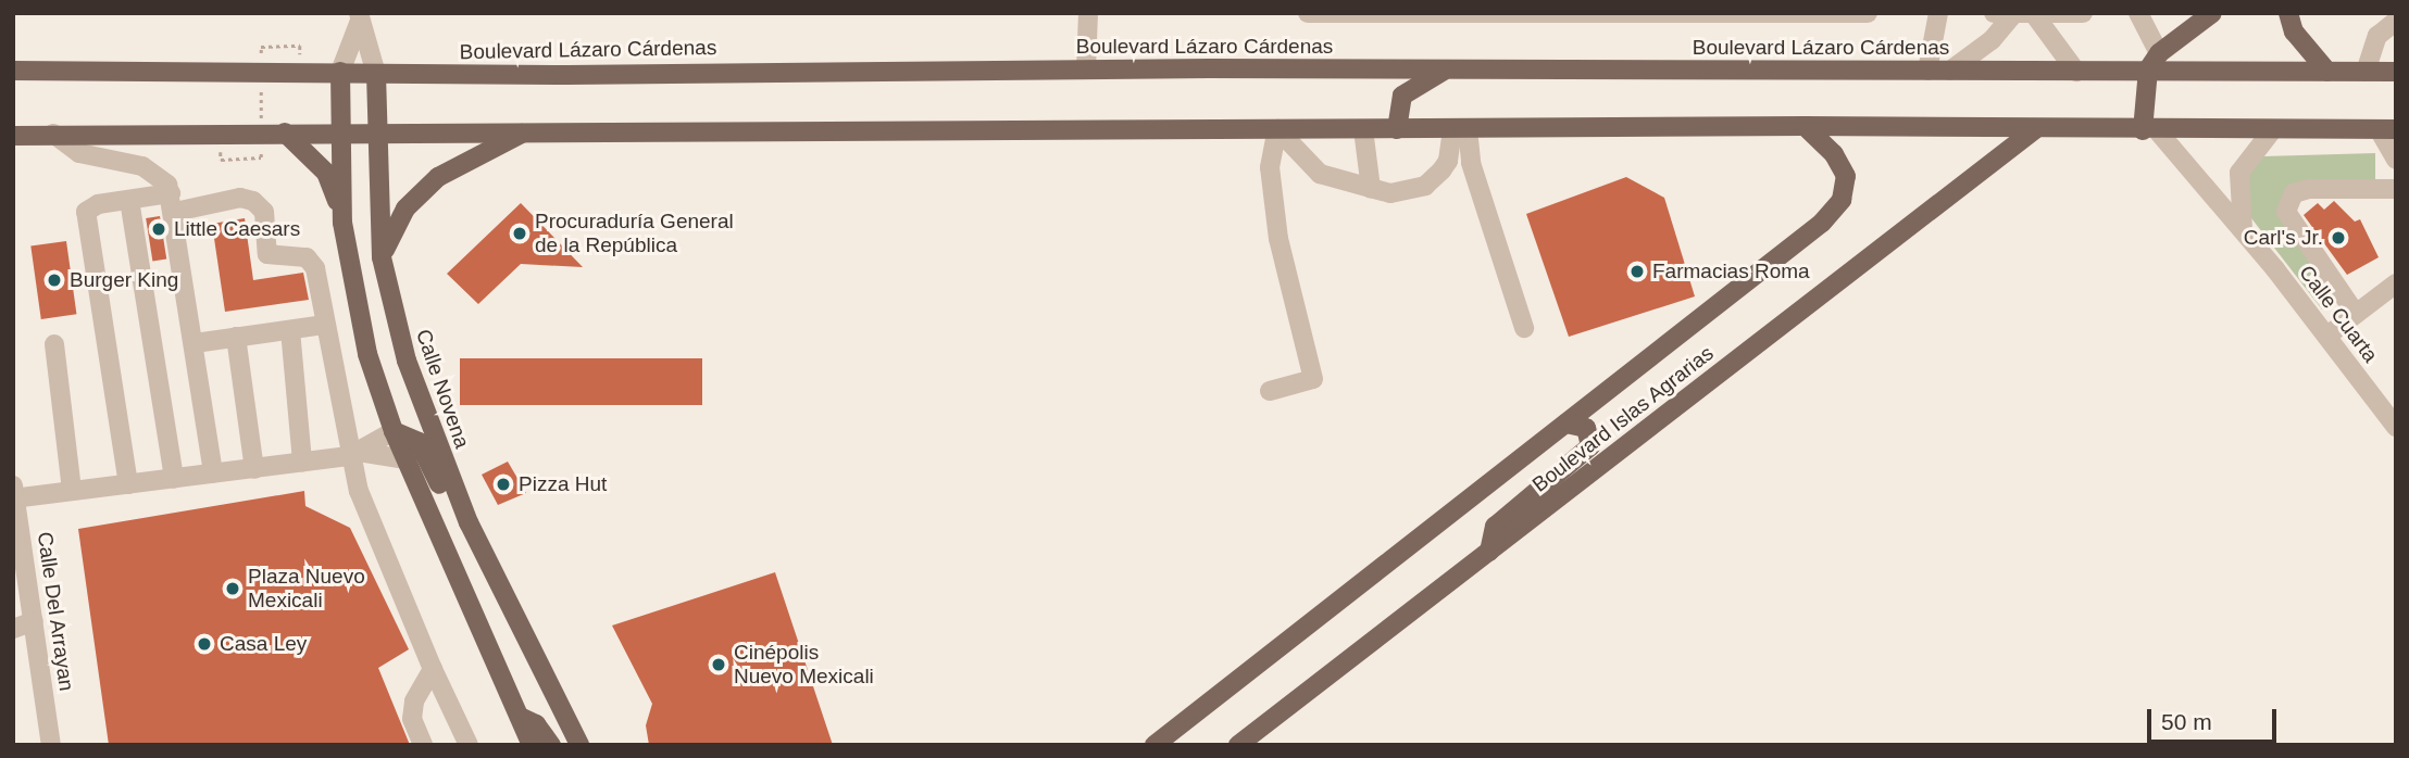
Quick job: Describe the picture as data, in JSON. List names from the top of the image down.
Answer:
{
  "streets": {
    "main road": ["Boulevard Lázaro Cárdenas", "Calle Novena", "Boulevard Islas Agrarias"],
    "street": ["Calle Cuarta", "Calle Del Arrayan"]
  },
  "crossings": [
    ["Boulevard Lázaro Cárdenas", "Calle Novena"]
  ],
  "places": [
    "Little Caesars",
    "Procuraduría General de la República",
    "Carl's Jr.",
    "Farmacias Roma",
    "Burger King",
    "Pizza Hut",
    "Plaza Nuevo Mexicali",
    "Casa Ley",
    "Cinépolis Nuevo Mexicali"
  ],
  "scale_bar": "50 m"
}
